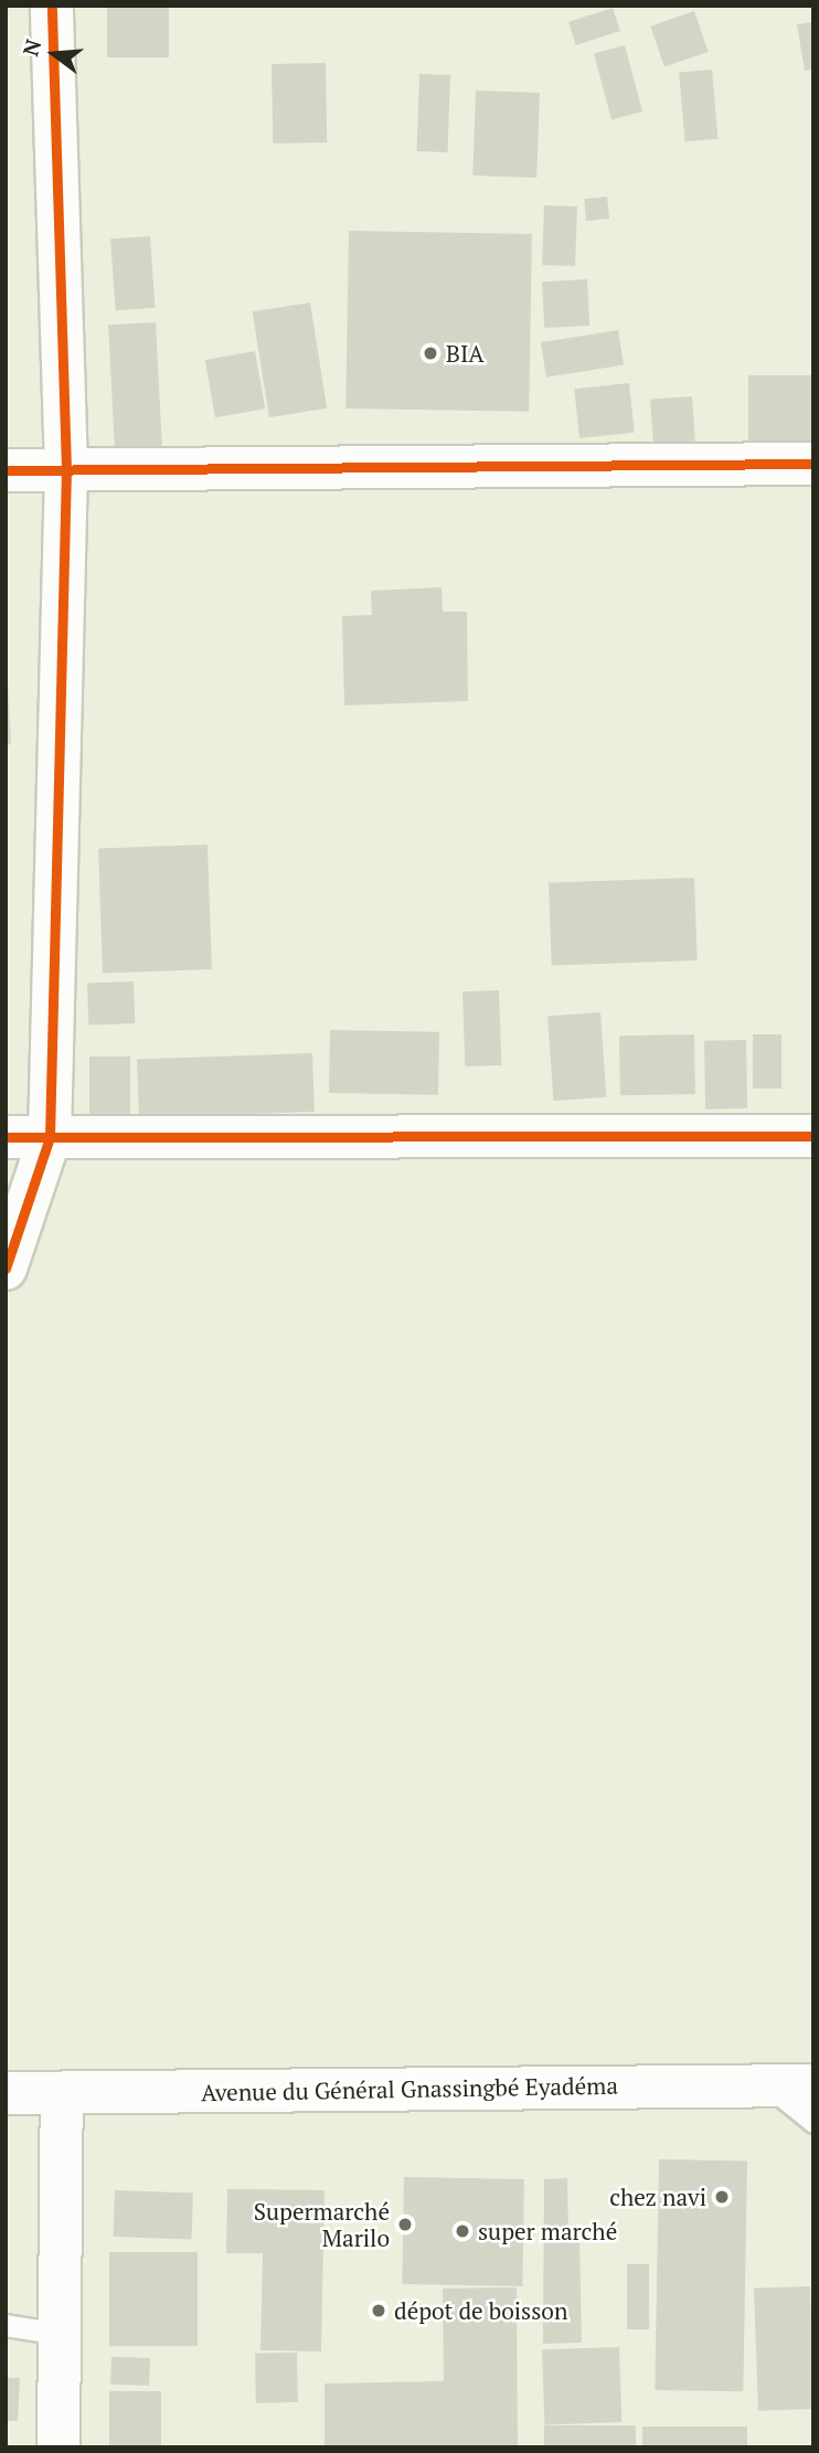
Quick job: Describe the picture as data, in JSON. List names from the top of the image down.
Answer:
{
  "streets": {
    "street": ["Avenue du Général Gnassingbé Eyadéma"]
  },
  "places": [
    "BIA",
    "chez navi",
    "Supermarché Marilo",
    "super marché",
    "dépot de boisson"
  ],
  "north": "left"
}
